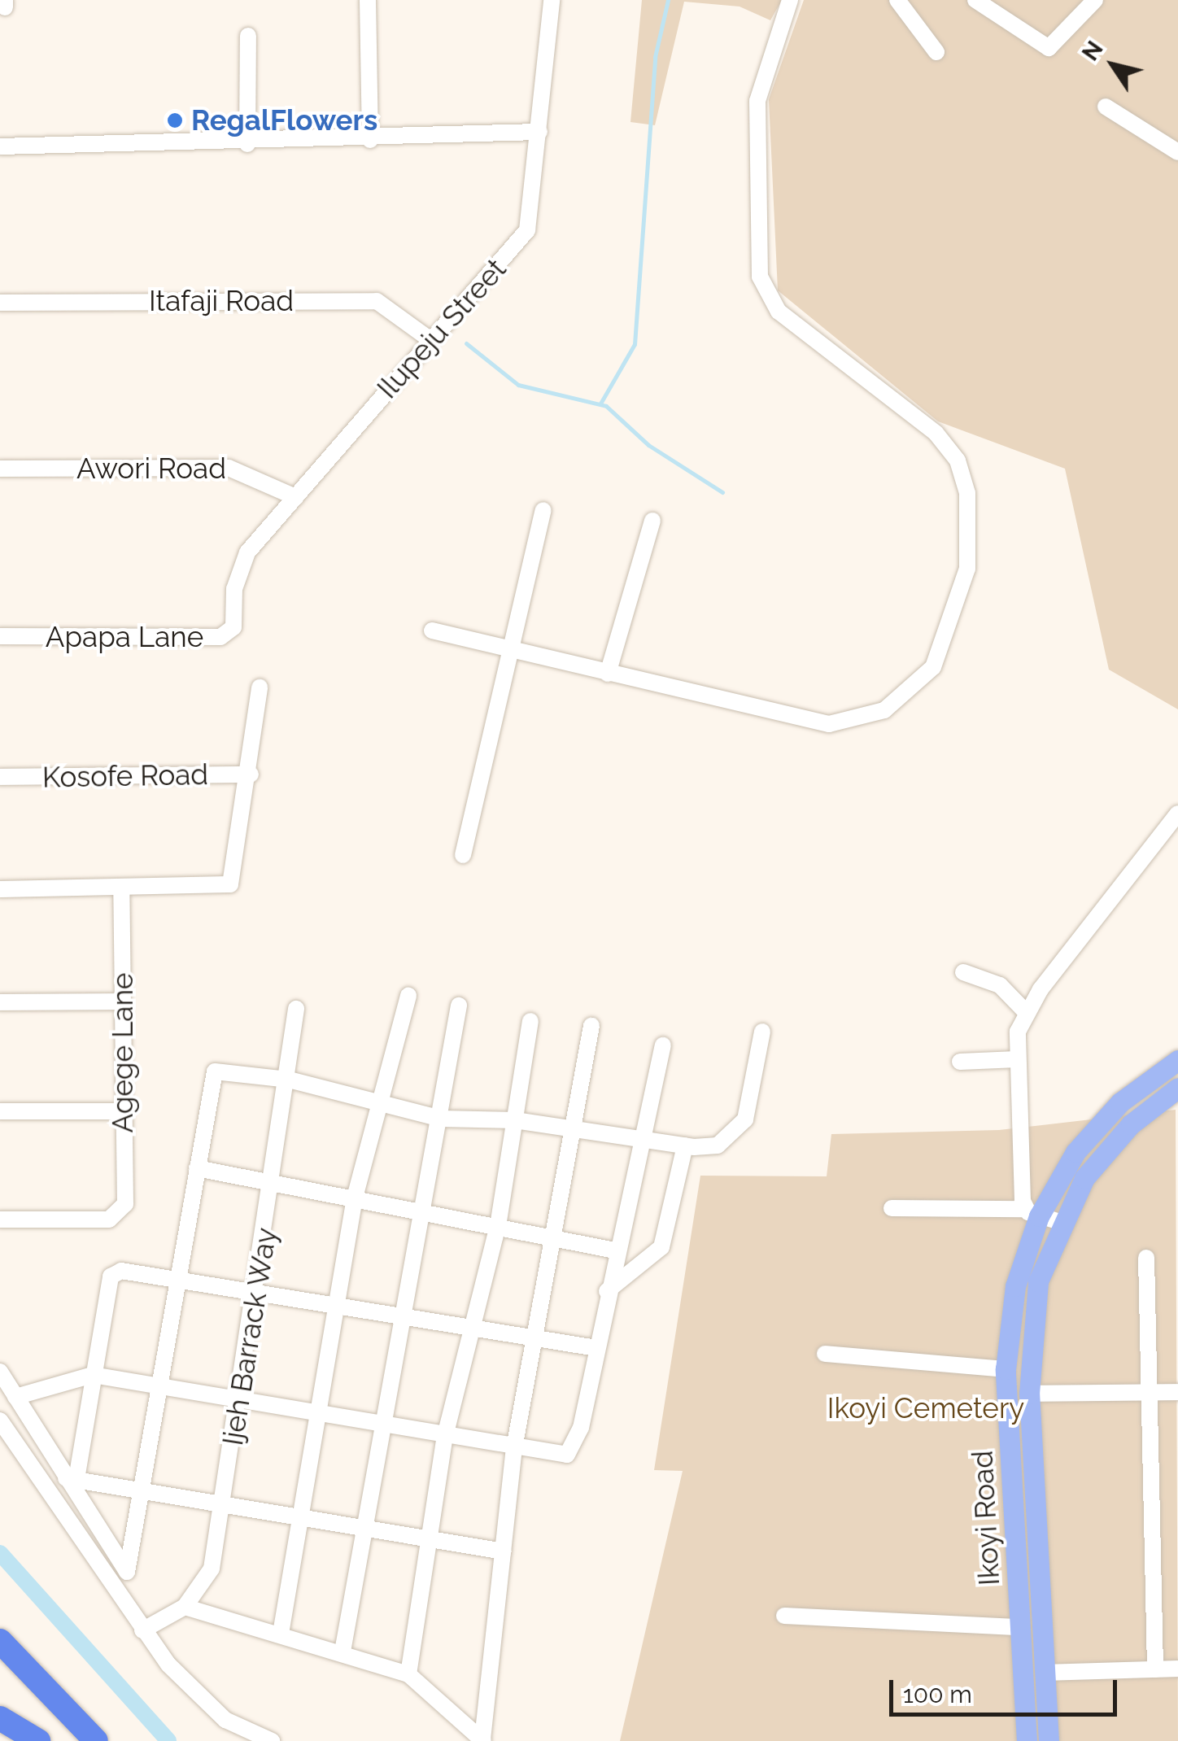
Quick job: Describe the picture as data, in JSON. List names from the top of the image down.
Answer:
{
  "streets": {
    "main road": ["Ikoyi Road"],
    "street": [
      "Itafaji Road",
      "Ilupeju Street",
      "Awori Road",
      "Apapa Lane",
      "Kosofe Road",
      "Agege Lane",
      "Ijeh Barrack Way"
    ]
  },
  "crossings": [
    ["Itafaji Road", "Ilupeju Street"],
    ["Ilupeju Street", "Awori Road"],
    ["Ilupeju Street", "Apapa Lane"]
  ],
  "parks": ["Ikoyi Cemetery"],
  "places": ["RegalFlowers"],
  "scale_bar": "100 m",
  "north": "top left"
}
